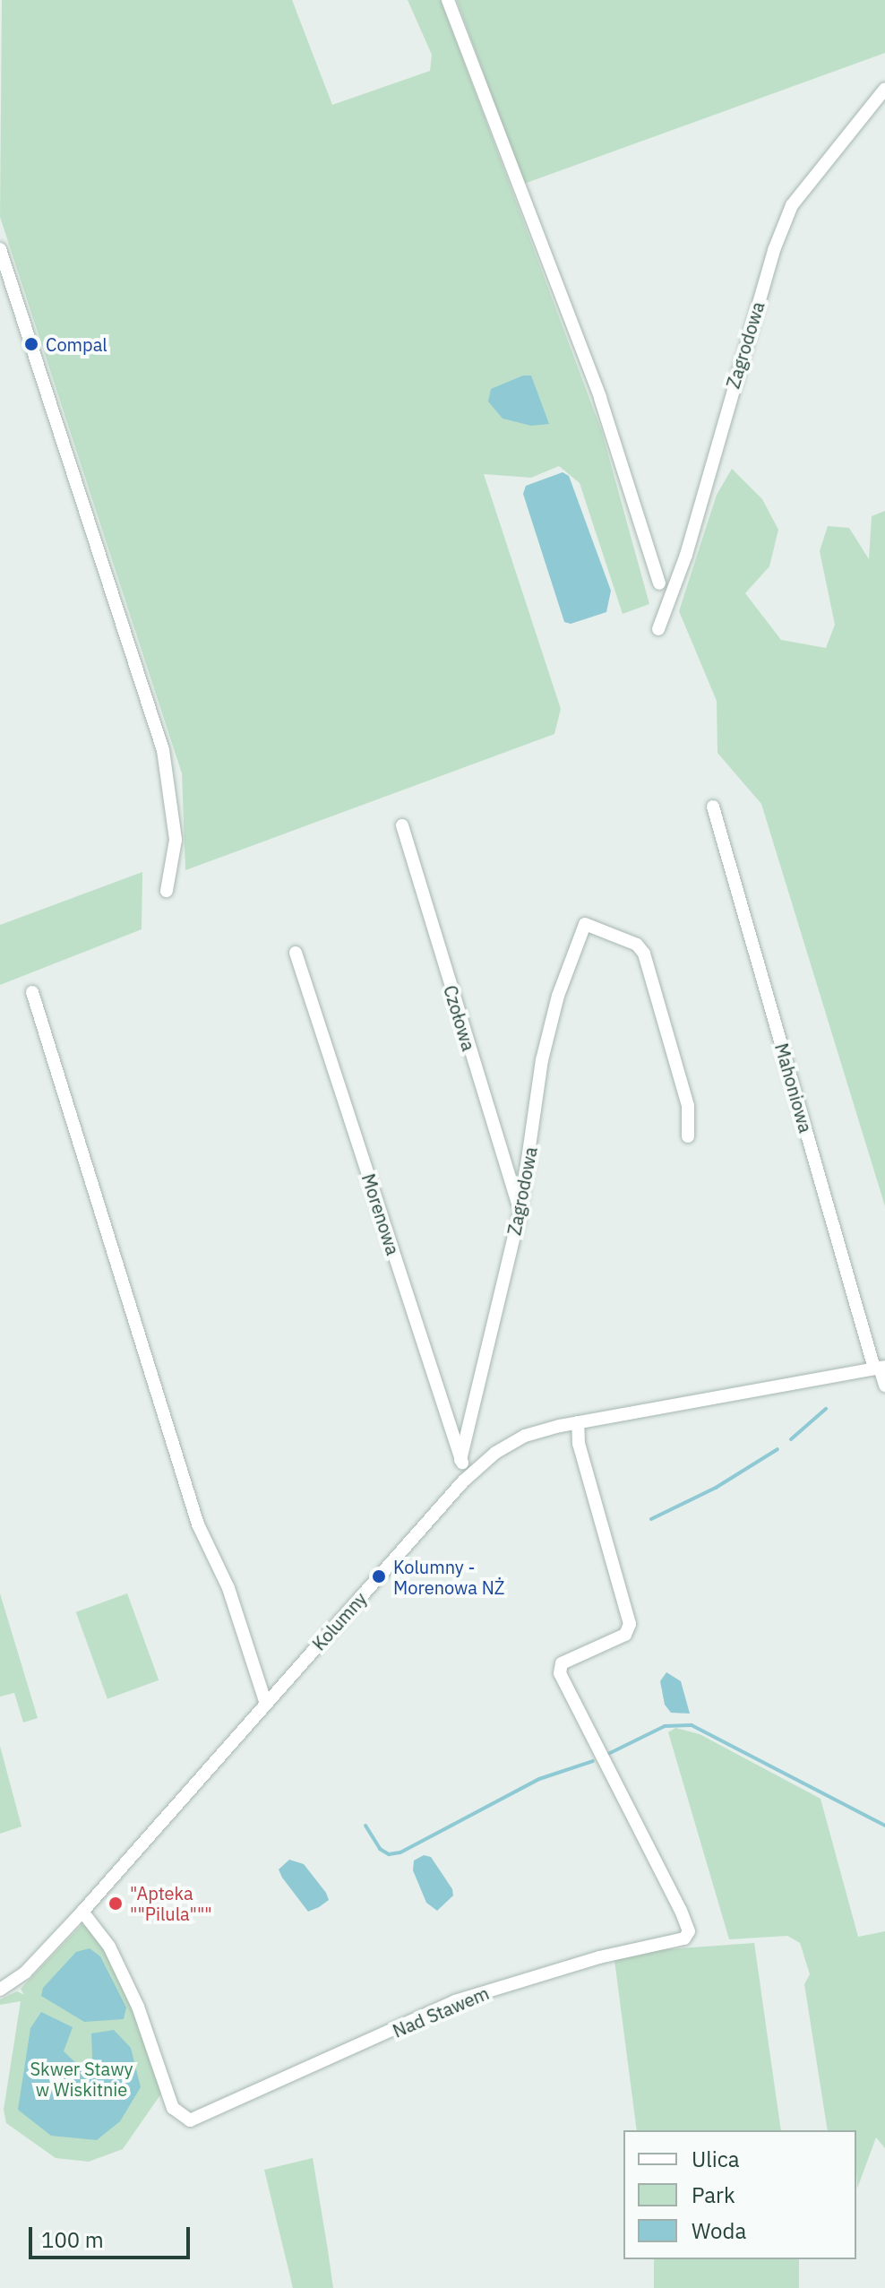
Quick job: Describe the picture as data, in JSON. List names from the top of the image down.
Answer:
{
  "streets": {
    "street": [
      "Zagrodowa",
      "Czołowa",
      "Mahoniowa",
      "Morenowa",
      "Kolumny",
      "Nad Stawem"
    ]
  },
  "crossings": [
    ["Zagrodowa", "Czołowa"],
    ["Zagrodowa", "Morenowa"],
    ["Mahoniowa", "Kolumny"],
    ["Morenowa", "Kolumny"],
    ["Kolumny", "Nad Stawem"]
  ],
  "parks": ["Skwer Stawy w Wiskitnie"],
  "places": ["Compal", "Kolumny - Morenowa NŻ", "\"Apteka \"\"Pilula\"\"\""],
  "legend": ["Ulica", "Park", "Woda"],
  "scale_bar": "100 m"
}
